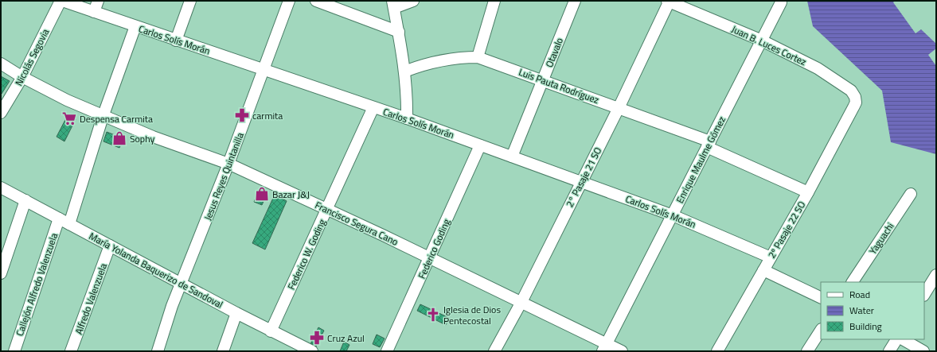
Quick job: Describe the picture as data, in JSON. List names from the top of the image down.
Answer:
{
  "streets": {
    "street": [
      "Carlos Solís Morán",
      "Juan B. Luces Cortez",
      "Otavalo",
      "Nicolás Segovia",
      "Luis Pauta Rodríguez",
      "Enrique Maulme Gómez",
      "Jesus Reyes Quintanilla",
      "2° Pasaje 21 SO",
      "Francisco Segura Cano",
      "2º Pasaje 22 SO",
      "Yaguachi",
      "Federico Goding",
      "Federico W. Goding",
      "María Yolanda Baquerizo de Sandoval",
      "Callejón Alfredo Valenzuela",
      "Alfredo Valenzuela"
    ]
  },
  "crossings": [
    ["Carlos Solís Morán", "Otavalo"],
    ["Carlos Solís Morán", "Nicolás Segovia"],
    ["Carlos Solís Morán", "Enrique Maulme Gómez"],
    ["Carlos Solís Morán", "Jesus Reyes Quintanilla"],
    ["Carlos Solís Morán", "2° Pasaje 21 SO"],
    ["Carlos Solís Morán", "2º Pasaje 22 SO"],
    ["Carlos Solís Morán", "Federico Goding"],
    ["Carlos Solís Morán", "Federico W. Goding"],
    ["Juan B. Luces Cortez", "Enrique Maulme Gómez"],
    ["Juan B. Luces Cortez", "2° Pasaje 21 SO"],
    ["Juan B. Luces Cortez", "2º Pasaje 22 SO"],
    ["Otavalo", "Luis Pauta Rodríguez"],
    ["Nicolás Segovia", "Francisco Segura Cano"],
    ["Luis Pauta Rodríguez", "Enrique Maulme Gómez"],
    ["Luis Pauta Rodríguez", "2° Pasaje 21 SO"],
    ["Luis Pauta Rodríguez", "2º Pasaje 22 SO"],
    ["Enrique Maulme Gómez", "Francisco Segura Cano"],
    ["Jesus Reyes Quintanilla", "Francisco Segura Cano"],
    ["Jesus Reyes Quintanilla", "María Yolanda Baquerizo de Sandoval"],
    ["2° Pasaje 21 SO", "Francisco Segura Cano"],
    ["Francisco Segura Cano", "Federico Goding"],
    ["Francisco Segura Cano", "Federico W. Goding"],
    ["Federico W. Goding", "María Yolanda Baquerizo de Sandoval"],
    ["María Yolanda Baquerizo de Sandoval", "Callejón Alfredo Valenzuela"],
    ["María Yolanda Baquerizo de Sandoval", "Alfredo Valenzuela"]
  ],
  "places": {
    "pharmacy": ["carmita", "Cruz Azul"],
    "supermarket": ["Despensa Carmita"],
    "shop": ["Sophy", "Bazar J&J"],
    "church": ["Iglesia de Dios Pentecostal"]
  },
  "legend": ["Road", "Water", "Building"]
}
